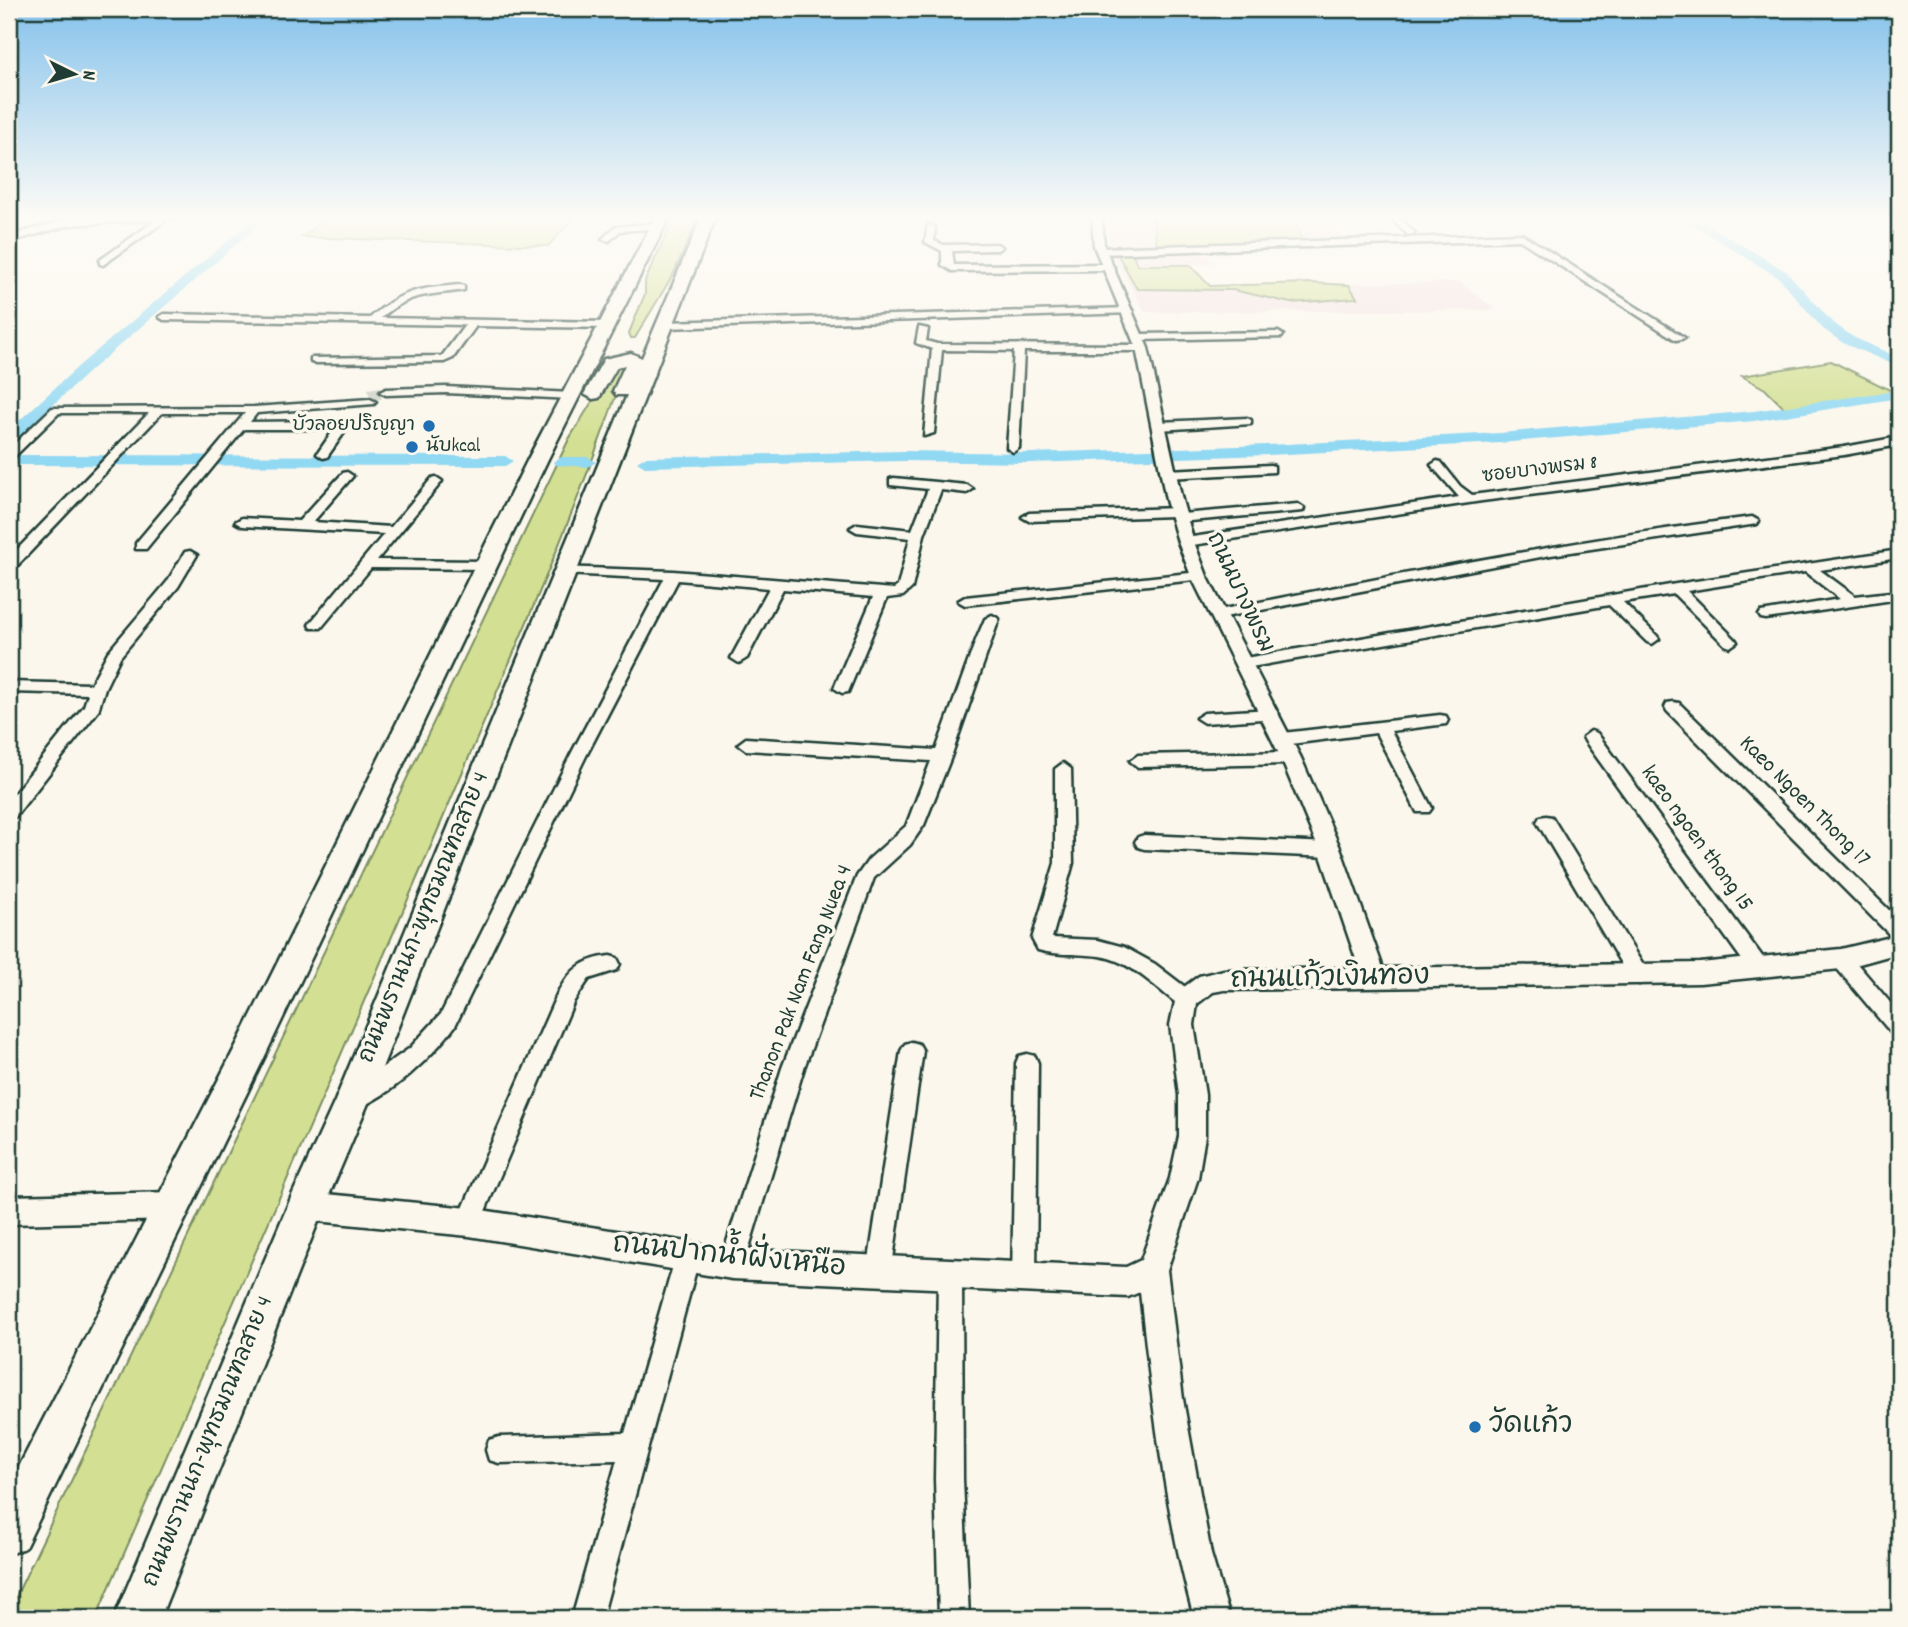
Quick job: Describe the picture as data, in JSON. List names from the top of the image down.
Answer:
{
  "streets": {
    "main road": ["ถนนพรานนก-พุทธมณฑลสาย 4"],
    "street": [
      "ซอยบางพรม 8",
      "ถนนบางพรม",
      "Kaeo Ngoen Thong 17",
      "kaeo ngoen thong 15",
      "ถนนแก้วเงินทอง",
      "Thanon Pak Nam Fang Nuea 4",
      "ถนนปากน้ำฝั่งเหนือ"
    ]
  },
  "crossings": [
    ["ซอยบางพรม 8", "ถนนบางพรม"],
    ["ถนนบางพรม", "ถนนแก้วเงินทอง"],
    ["kaeo ngoen thong 15", "ถนนแก้วเงินทอง"],
    ["ถนนพรานนก-พุทธมณฑลสาย 4", "ถนนปากน้ำฝั่งเหนือ"],
    ["Thanon Pak Nam Fang Nuea 4", "ถนนปากน้ำฝั่งเหนือ"]
  ],
  "places": ["บัวลอยปริญญา", "นับkcal", "วัดแก้ว"],
  "north": "right"
}
